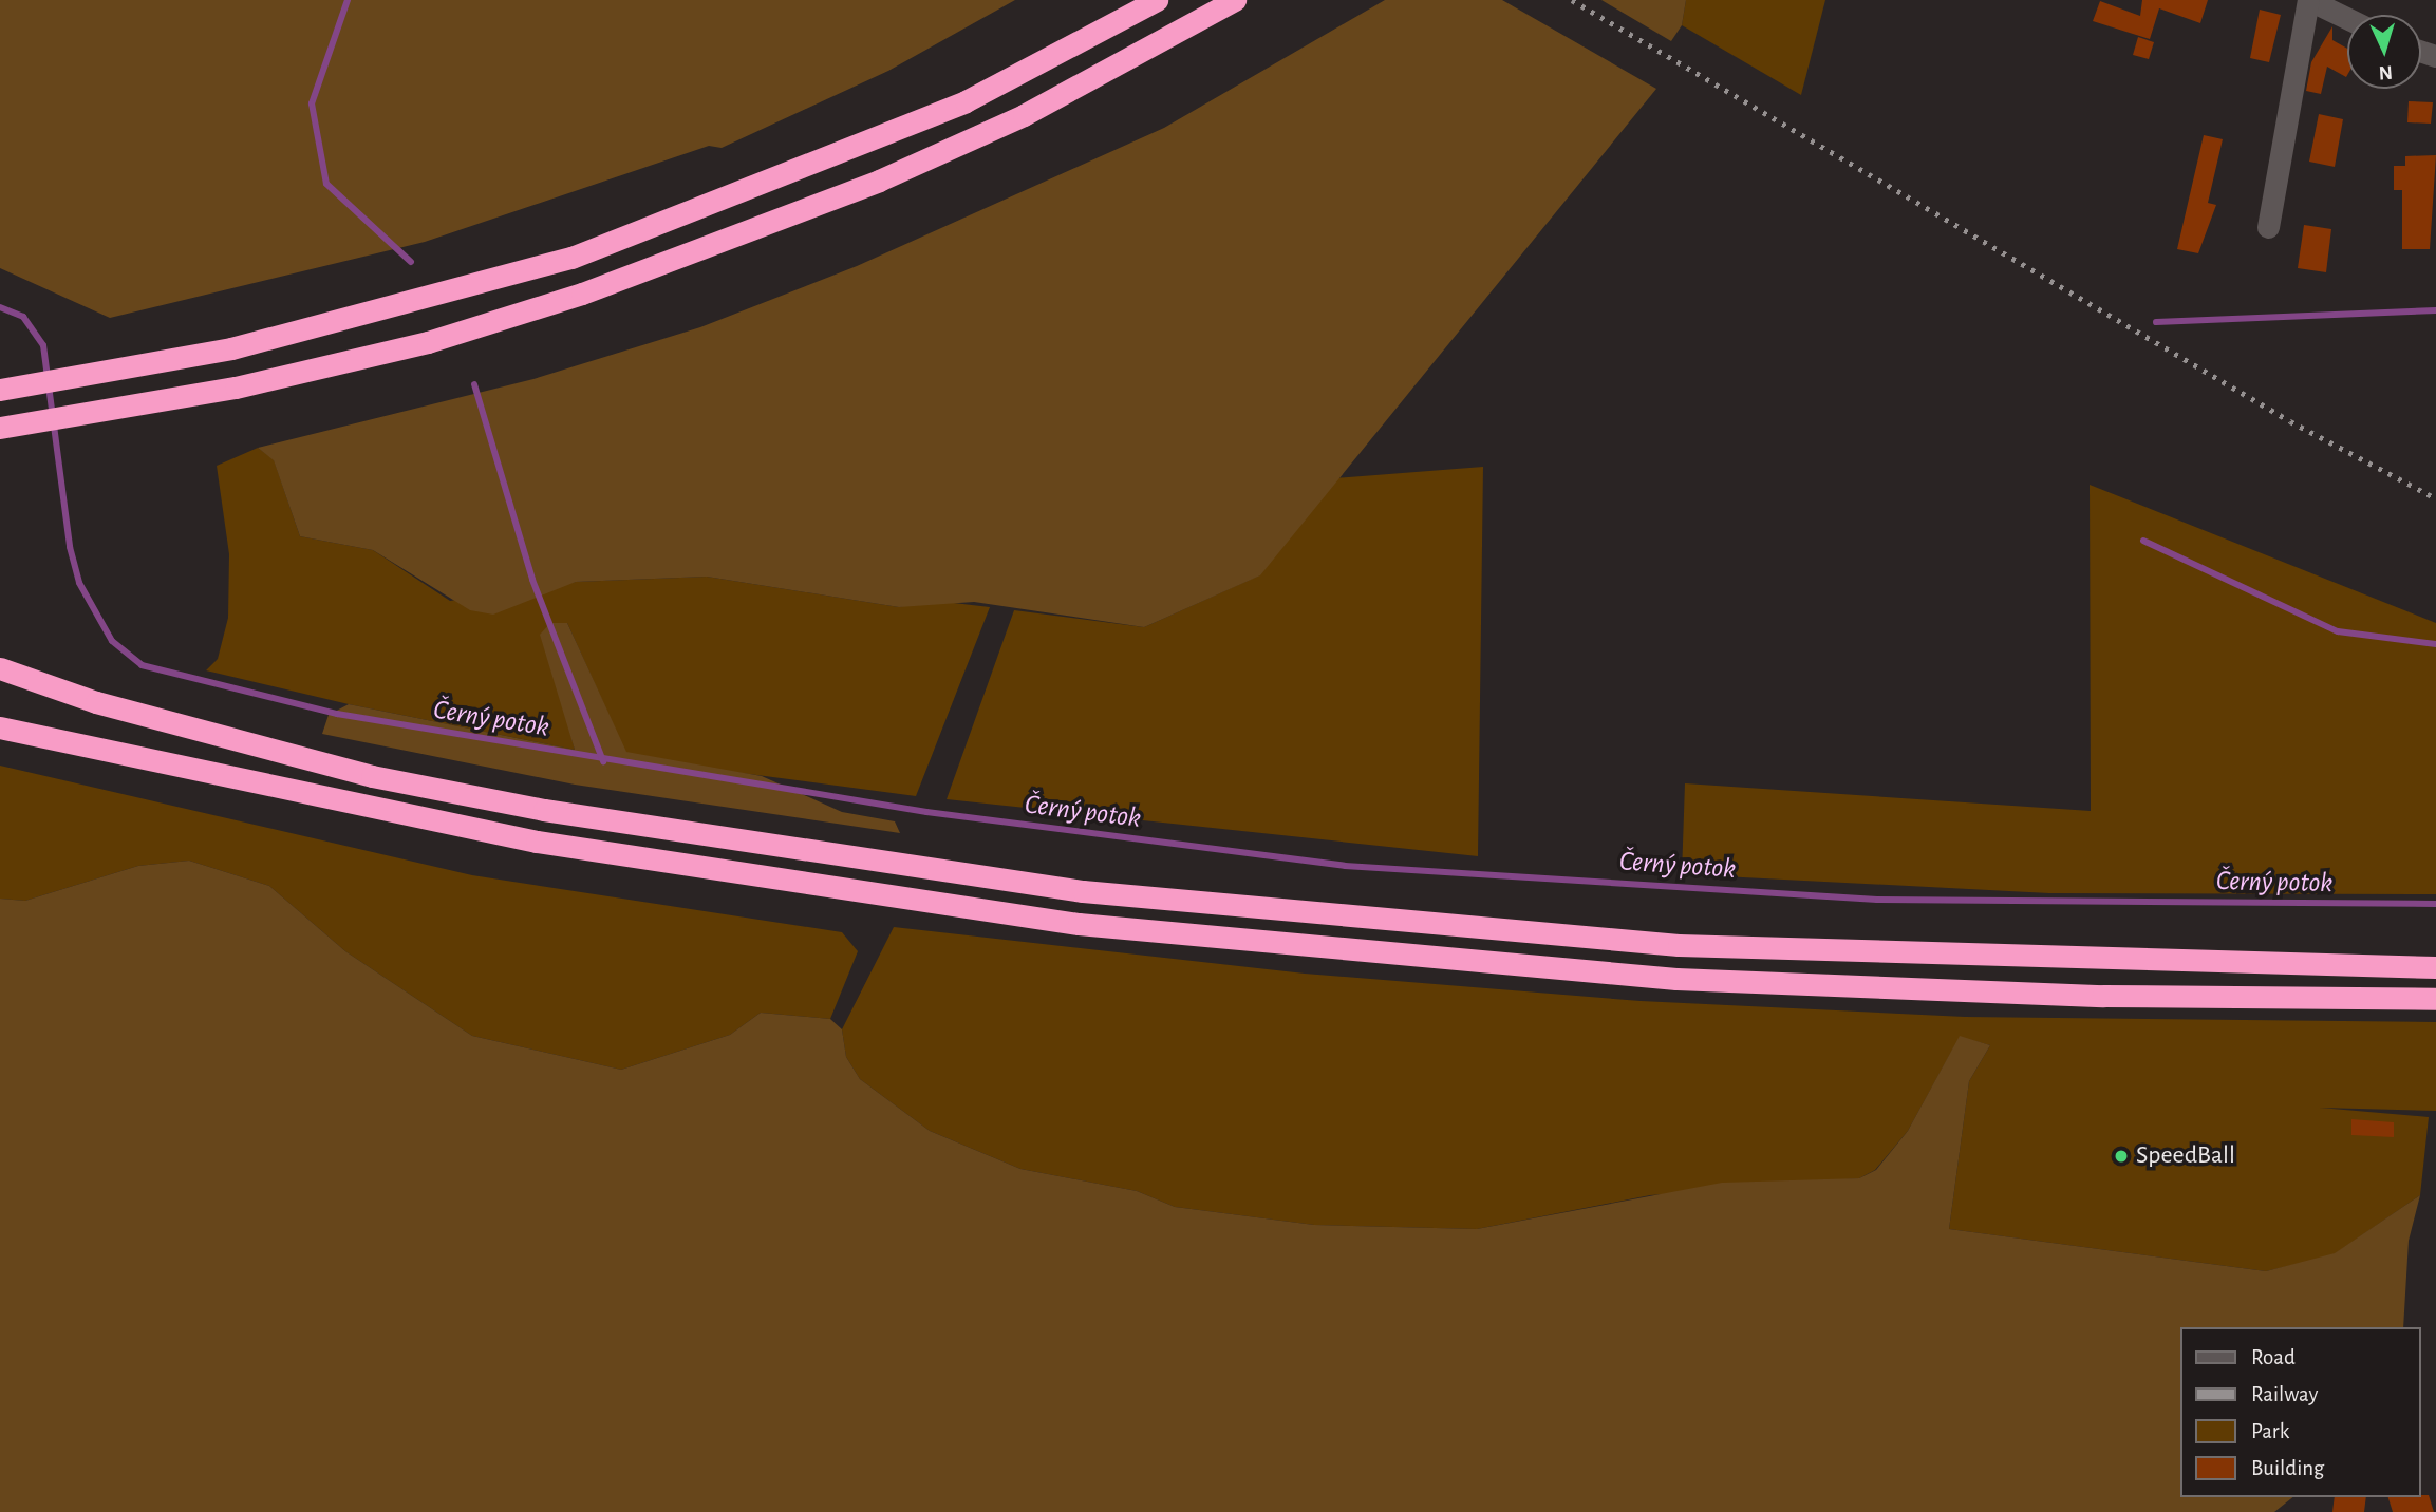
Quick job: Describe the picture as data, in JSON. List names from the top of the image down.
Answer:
{
  "water": ["Černý potok"],
  "places": ["SpeedBall"],
  "legend": [
    "Road",
    "Railway",
    "Park",
    "Building"
  ],
  "north": "bottom"
}
